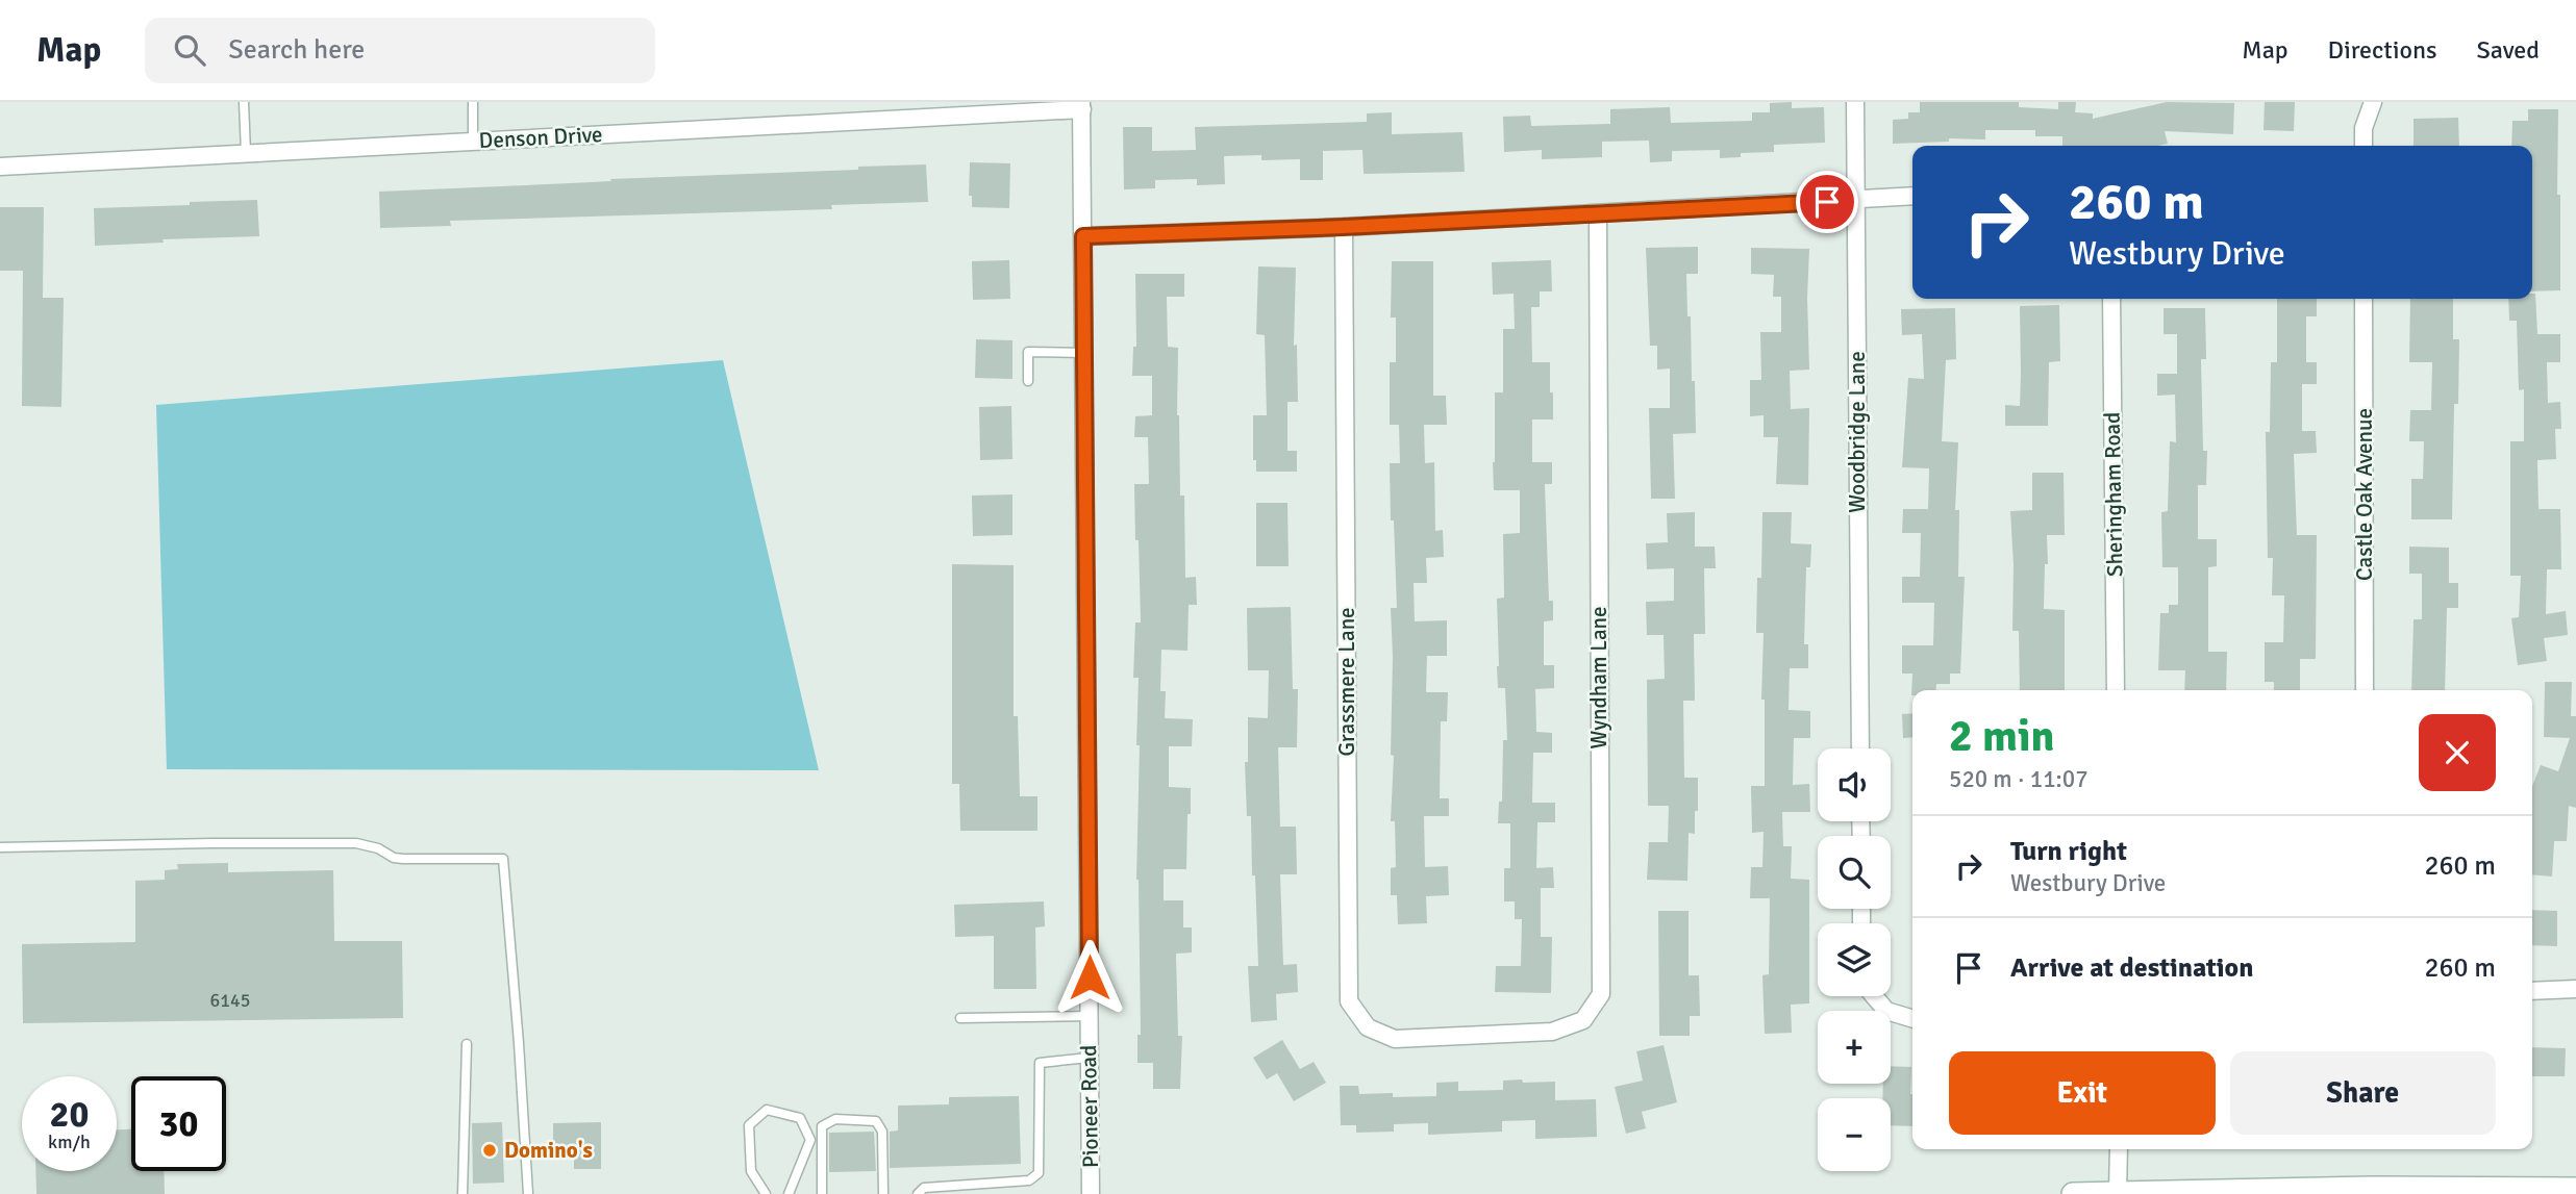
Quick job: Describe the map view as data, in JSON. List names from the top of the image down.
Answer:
{
  "streets": {
    "street": [
      "Denson Drive",
      "Woodbridge Lane",
      "Sheringham Road",
      "Castle Oak Avenue",
      "Wyndham Lane",
      "Grassmere Lane",
      "Pioneer Road"
    ]
  },
  "crossings": [
    ["Denson Drive", "Pioneer Road"],
    ["Wyndham Lane", "Grassmere Lane"]
  ],
  "places": ["Domino's"],
  "house_numbers": ["6145"],
  "page": {
    "header": "Map",
    "search": "Search here",
    "nav": ["Map", "Directions", "Saved"],
    "turn": ["260 m", "Westbury Drive"],
    "heading": ["2 min", "520 m · 11:07"],
    "map_buttons": ["+", "−"],
    "list": [
      {
        "name": "Turn right",
        "note": "Westbury Drive",
        "value": "260 m"
      },
      {
        "name": "Arrive at destination",
        "value": "260 m"
      }
    ],
    "buttons": ["Exit", "Share"],
    "speed": "20 km/h",
    "limit": "30"
  }
}
